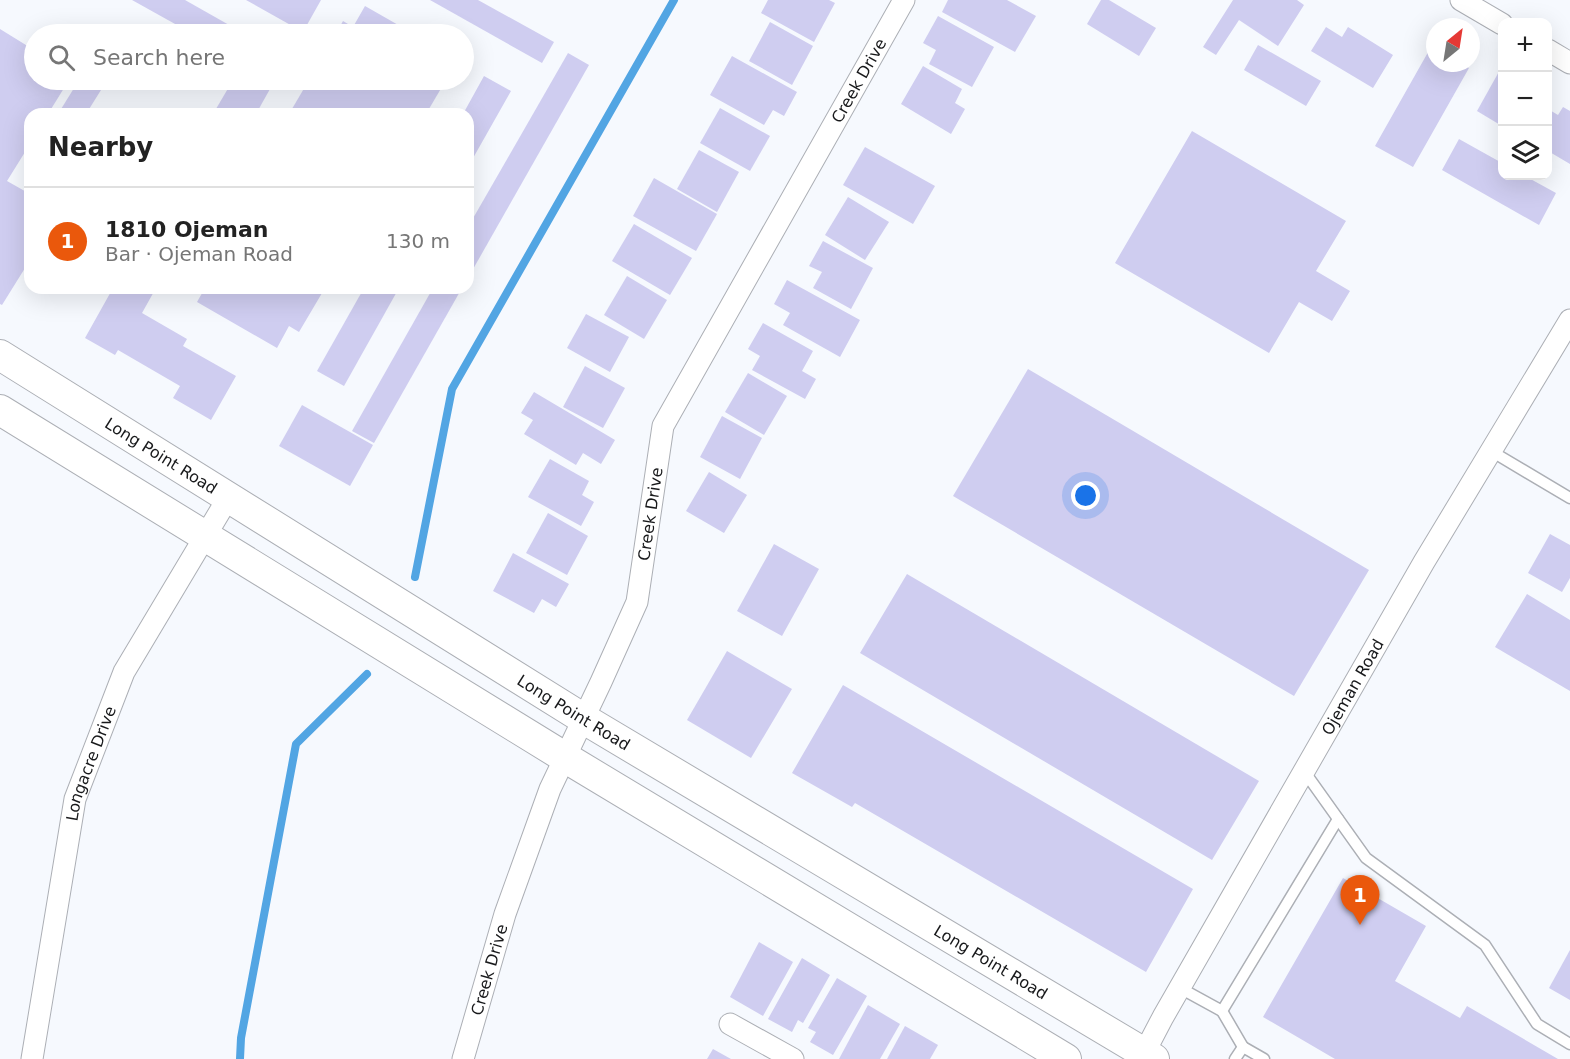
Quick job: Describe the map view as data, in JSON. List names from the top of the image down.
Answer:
{
  "streets": {
    "main road": ["Long Point Road"],
    "street": ["Creek Drive", "Ojeman Road", "Longacre Drive"]
  },
  "crossings": [
    ["Creek Drive", "Long Point Road"],
    ["Long Point Road", "Ojeman Road"],
    ["Long Point Road", "Longacre Drive"]
  ],
  "north": "top right",
  "page": {
    "map_buttons": ["+", "−"],
    "search": "Search here",
    "heading": "Nearby",
    "list": [
      {
        "mark": "1",
        "name": "1810 Ojeman",
        "note": "Bar · Ojeman Road",
        "value": "130 m"
      }
    ],
    "pins": "1"
  }
}
